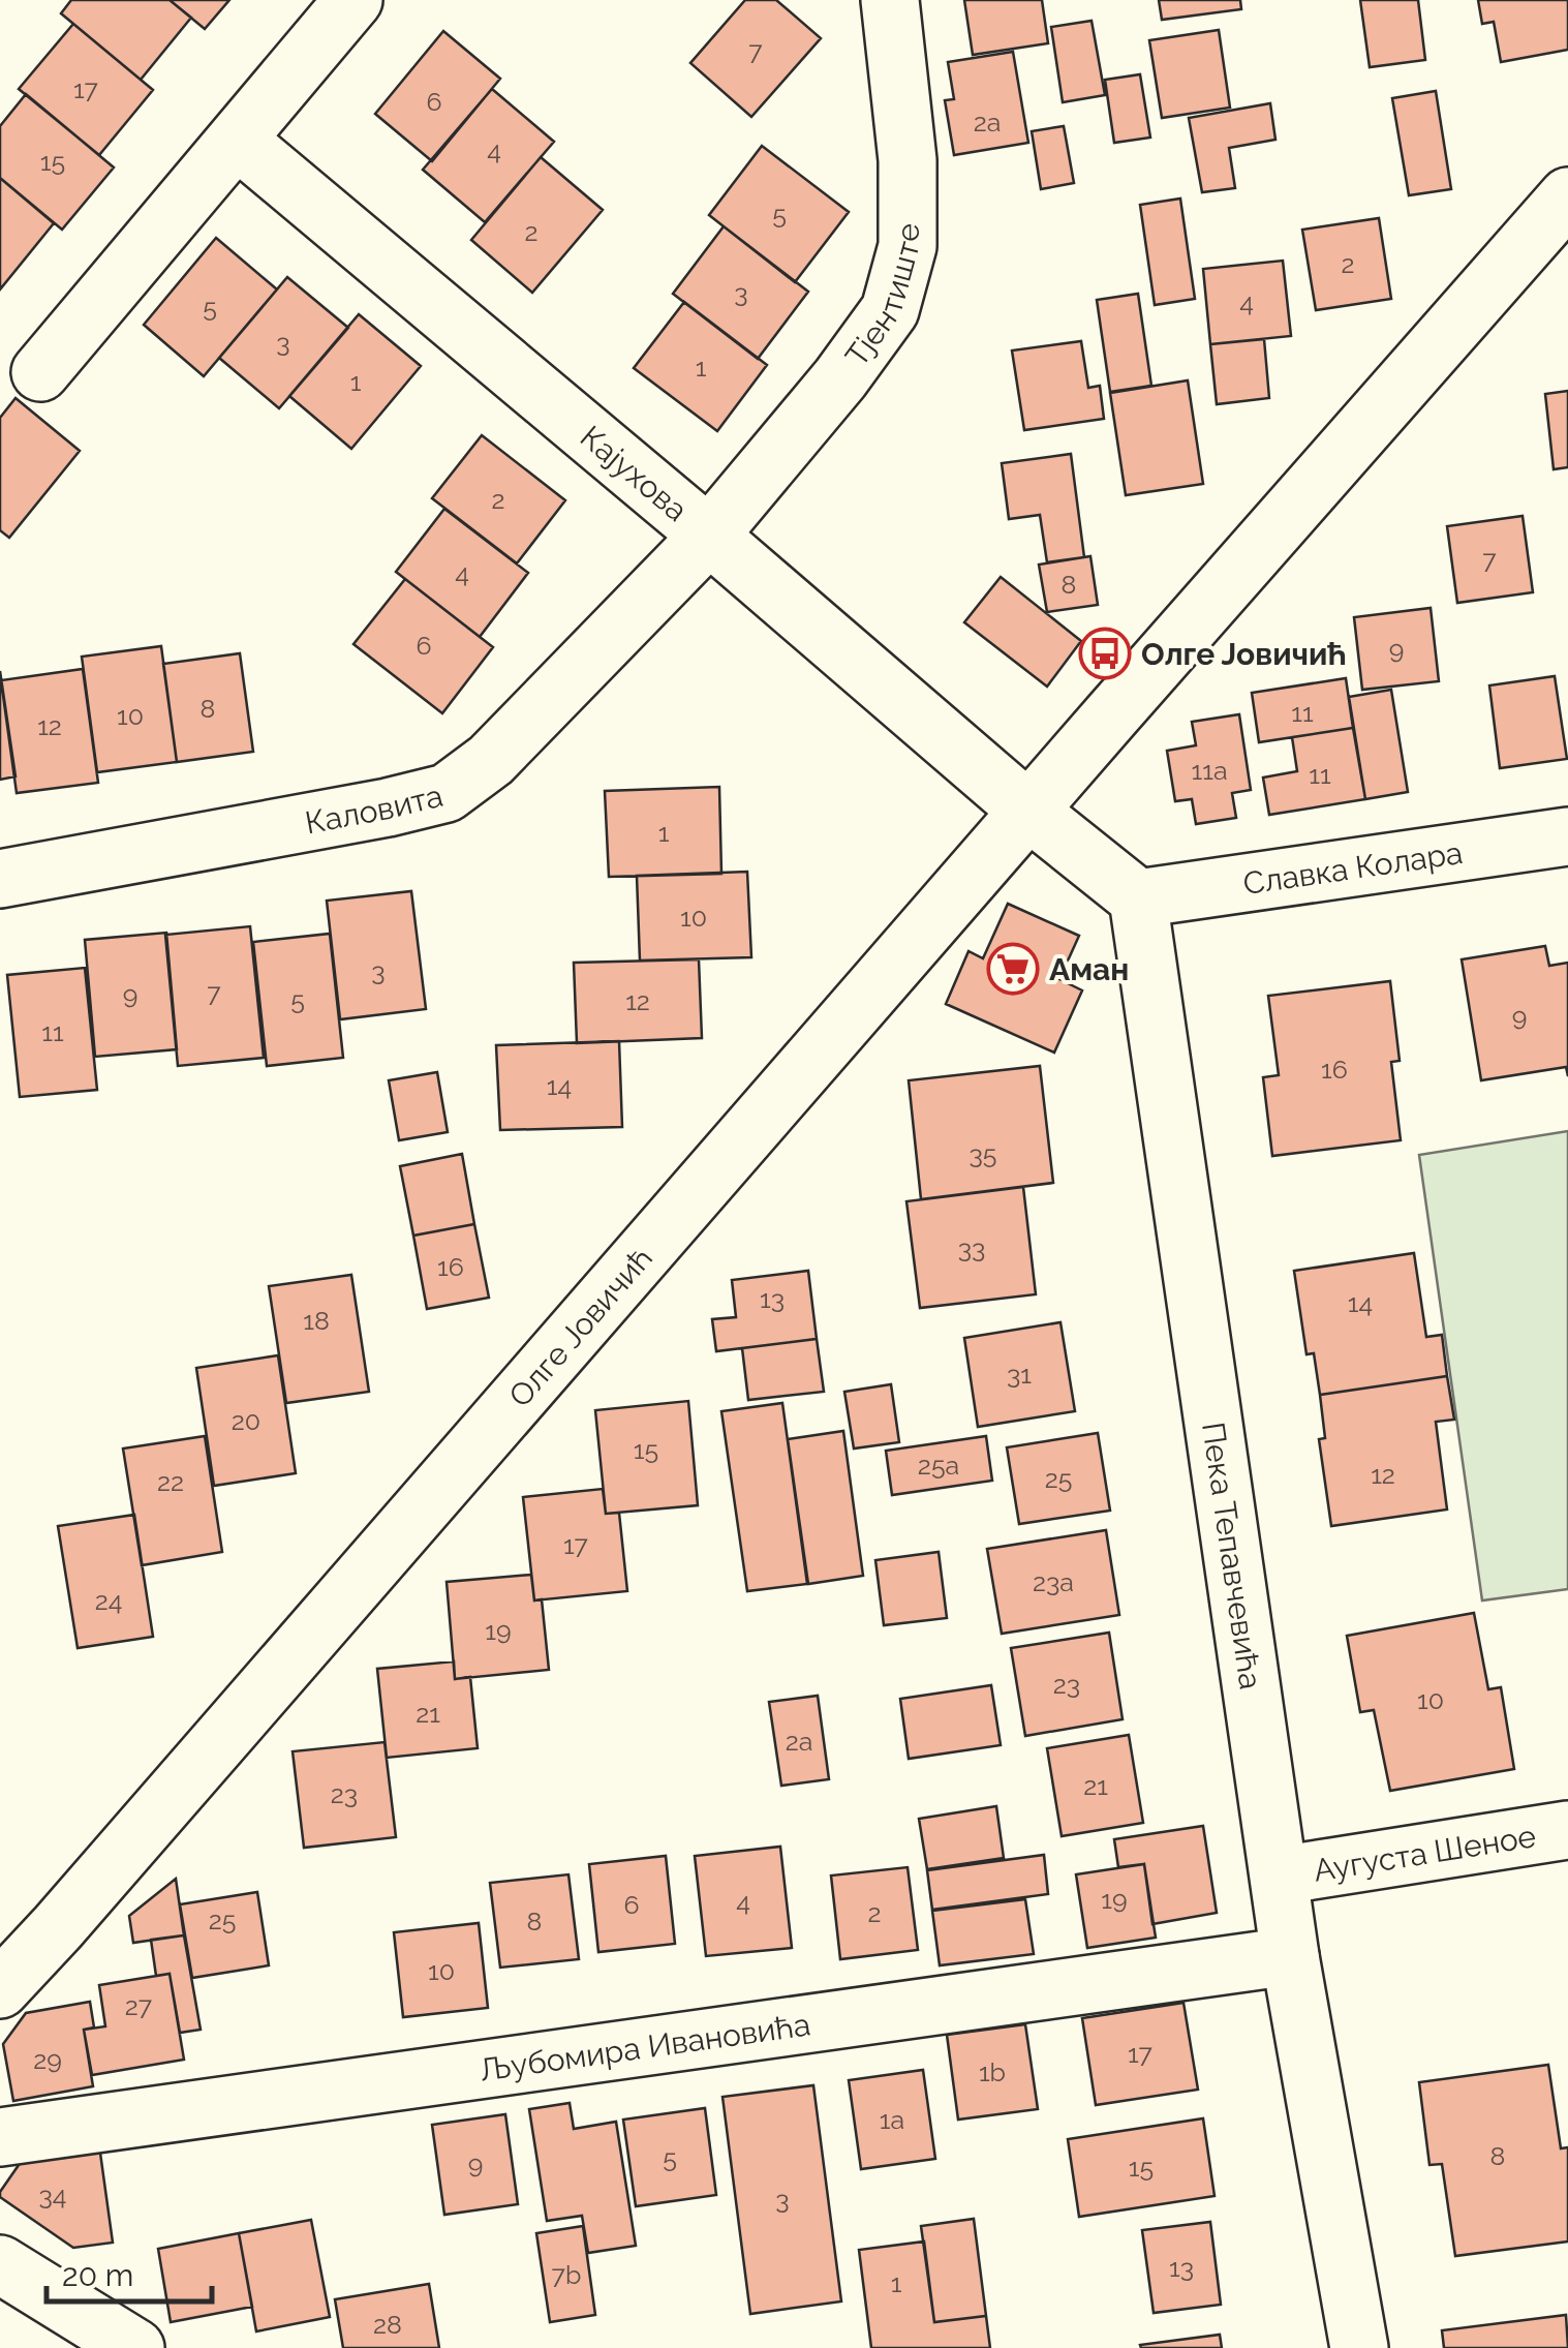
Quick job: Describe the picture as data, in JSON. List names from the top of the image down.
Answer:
{
  "streets": {
    "street": [
      "Тјентиште",
      "Кајухова",
      "Каловита",
      "Славка Колара",
      "Олге Јовичић",
      "Пека Тепавчевића",
      "Аугуста Шеное",
      "Љубомира Ивановића"
    ]
  },
  "crossings": [
    ["Тјентиште", "Кајухова"],
    ["Тјентиште", "Каловита"],
    ["Кајухова", "Каловита"],
    ["Кајухова", "Олге Јовичић"],
    ["Славка Колара", "Пека Тепавчевића"],
    ["Пека Тепавчевића", "Аугуста Шеное"],
    ["Пека Тепавчевића", "Љубомира Ивановића"]
  ],
  "places": {
    "bus stop": ["Олге Јовичић"],
    "supermarket": ["Аман"]
  },
  "house_numbers": [
    "7",
    "17",
    "6",
    "2a",
    "4",
    "15",
    "5",
    "2",
    "2",
    "3",
    "4",
    "5",
    "3",
    "1",
    "1",
    "2",
    "7",
    "4",
    "8",
    "6",
    "9",
    "8",
    "11",
    "10",
    "12",
    "11a",
    "11",
    "1",
    "10",
    "3",
    "7",
    "9",
    "5",
    "12",
    "9",
    "11",
    "16",
    "14",
    "35",
    "33",
    "16",
    "13",
    "14",
    "18",
    "31",
    "20",
    "15",
    "25a",
    "12",
    "25",
    "22",
    "17",
    "23a",
    "24",
    "19",
    "23",
    "10",
    "21",
    "2a",
    "21",
    "23",
    "19",
    "4",
    "6",
    "2",
    "25",
    "8",
    "10",
    "27",
    "17",
    "29",
    "1b",
    "1a",
    "8",
    "5",
    "9",
    "15",
    "34",
    "3",
    "13",
    "7b",
    "1",
    "28"
  ],
  "scale_bar": "20 m"
}
